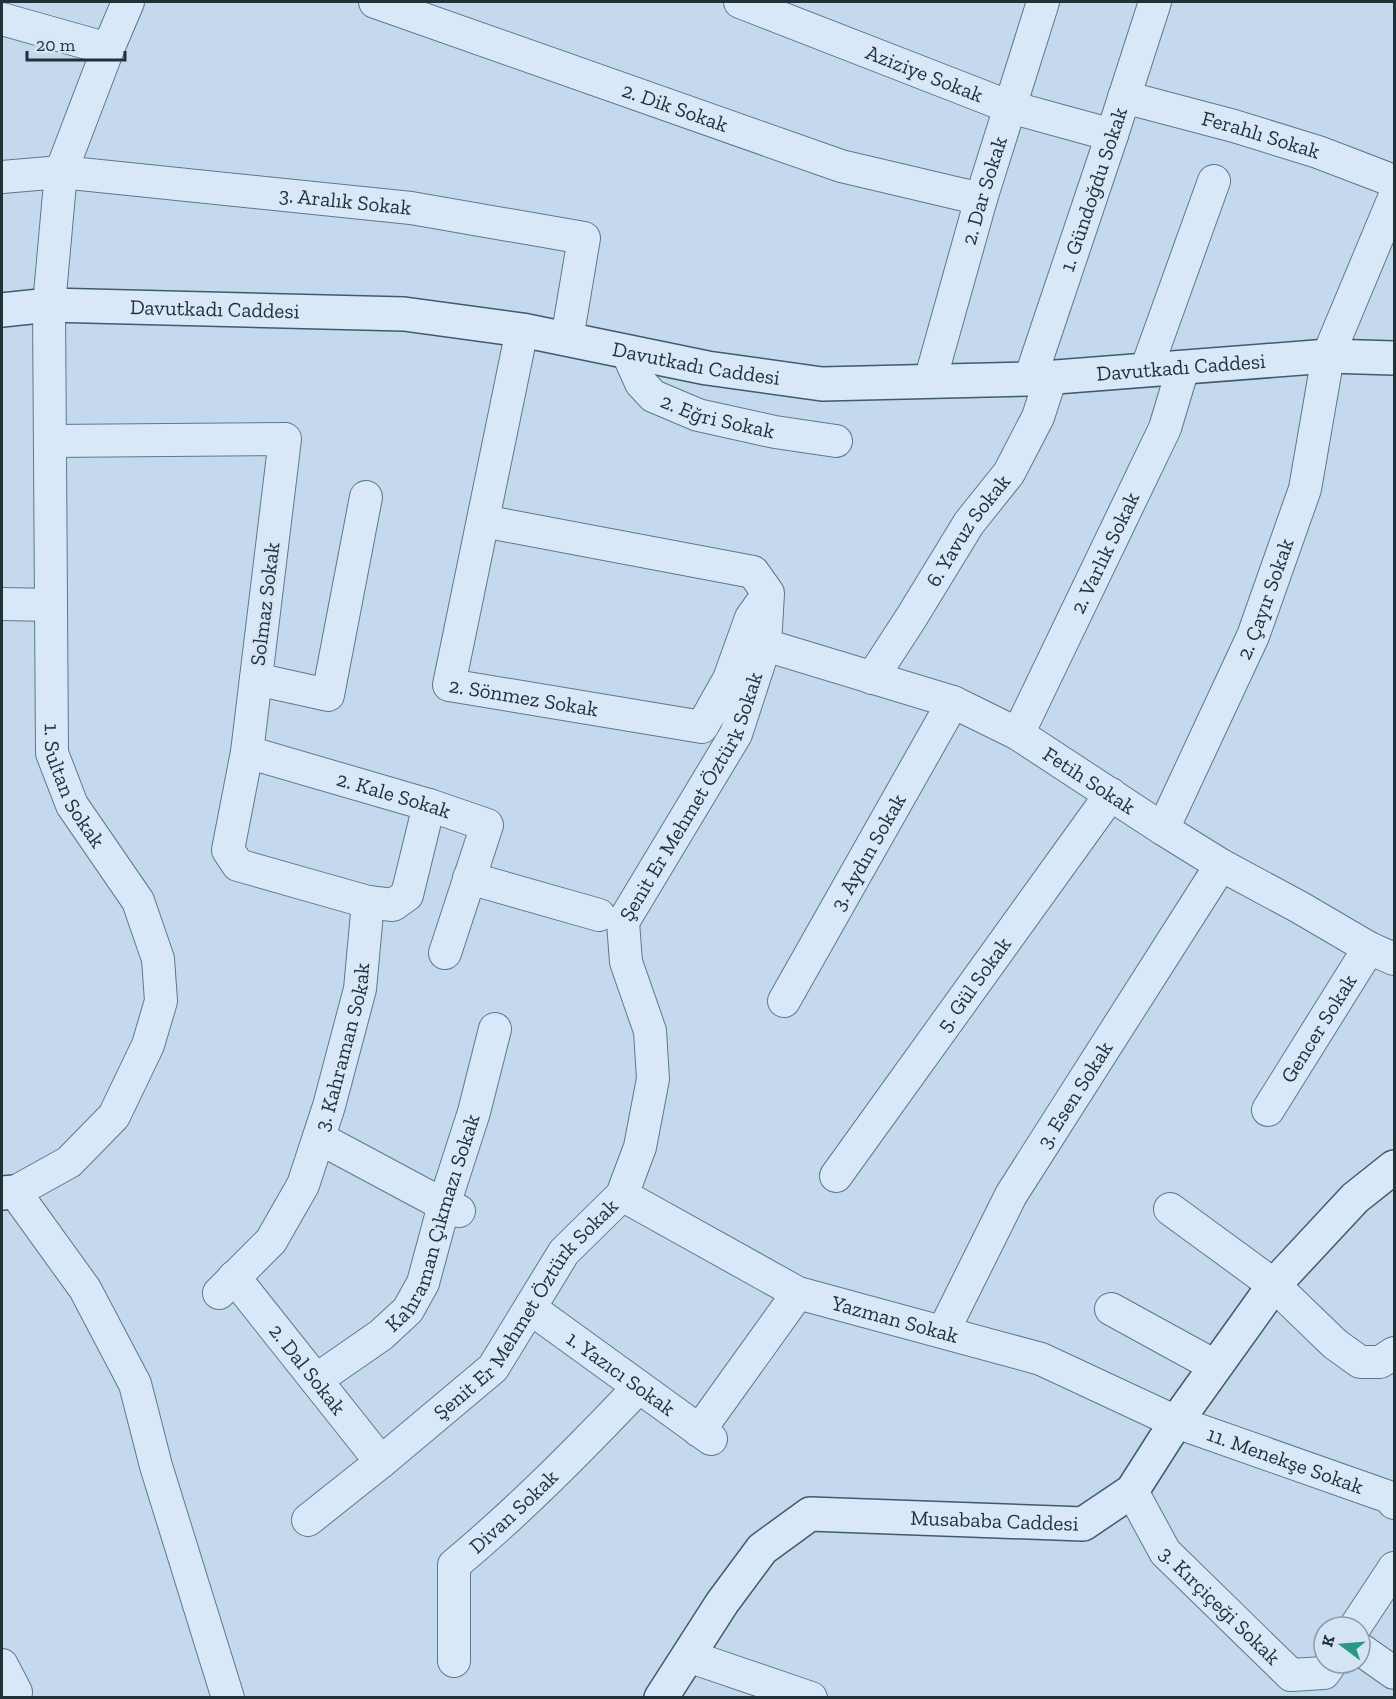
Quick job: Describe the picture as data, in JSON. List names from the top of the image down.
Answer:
{
  "streets": {
    "main road": ["Davutkadı Caddesi", "Musababa Caddesi"],
    "street": [
      "Aziziye Sokak",
      "2. Dik Sokak",
      "Ferahlı Sokak",
      "1. Gündoğdu Sokak",
      "2. Dar Sokak",
      "3. Aralık Sokak",
      "2. Eğri Sokak",
      "6. Yavuz Sokak",
      "2. Varlık Sokak",
      "2. Çayır Sokak",
      "Solmaz Sokak",
      "2. Sönmez Sokak",
      "Fetih Sokak",
      "1. Sultan Sokak",
      "2. Kale Sokak",
      "Şenit Er Mehmet Öztürk Sokak",
      "3. Aydın Sokak",
      "5. Gül Sokak",
      "Gencer Sokak",
      "3. Kahraman Sokak",
      "3. Esen Sokak",
      "Kahraman Çıkmazı Sokak",
      "Yazman Sokak",
      "2. Dal Sokak",
      "1. Yazıcı Sokak",
      "11. Menekşe Sokak",
      "Divan Sokak",
      "3. Kırçiçeği Sokak"
    ]
  },
  "crossings": [
    ["Aziziye Sokak", "1. Gündoğdu Sokak"],
    ["Aziziye Sokak", "2. Dar Sokak"],
    ["2. Dik Sokak", "2. Dar Sokak"],
    ["Ferahlı Sokak", "1. Gündoğdu Sokak"],
    ["1. Gündoğdu Sokak", "Davutkadı Caddesi"],
    ["1. Gündoğdu Sokak", "6. Yavuz Sokak"],
    ["2. Dar Sokak", "Davutkadı Caddesi"],
    ["3. Aralık Sokak", "Davutkadı Caddesi"],
    ["3. Aralık Sokak", "1. Sultan Sokak"],
    ["Davutkadı Caddesi", "2. Eğri Sokak"],
    ["Davutkadı Caddesi", "6. Yavuz Sokak"],
    ["Davutkadı Caddesi", "2. Varlık Sokak"],
    ["Davutkadı Caddesi", "2. Çayır Sokak"],
    ["Davutkadı Caddesi", "2. Sönmez Sokak"],
    ["Davutkadı Caddesi", "1. Sultan Sokak"],
    ["6. Yavuz Sokak", "Fetih Sokak"],
    ["2. Varlık Sokak", "Fetih Sokak"],
    ["2. Çayır Sokak", "Fetih Sokak"],
    ["Solmaz Sokak", "1. Sultan Sokak"],
    ["Solmaz Sokak", "2. Kale Sokak"],
    ["Solmaz Sokak", "3. Kahraman Sokak"],
    ["2. Sönmez Sokak", "Şenit Er Mehmet Öztürk Sokak"],
    ["Fetih Sokak", "Şenit Er Mehmet Öztürk Sokak"],
    ["Fetih Sokak", "3. Aydın Sokak"],
    ["Fetih Sokak", "5. Gül Sokak"],
    ["Fetih Sokak", "Gencer Sokak"],
    ["Fetih Sokak", "3. Esen Sokak"],
    ["Şenit Er Mehmet Öztürk Sokak", "Yazman Sokak"],
    ["Şenit Er Mehmet Öztürk Sokak", "2. Dal Sokak"],
    ["Şenit Er Mehmet Öztürk Sokak", "1. Yazıcı Sokak"],
    ["3. Kahraman Sokak", "2. Dal Sokak"],
    ["3. Esen Sokak", "Yazman Sokak"],
    ["Kahraman Çıkmazı Sokak", "2. Dal Sokak"],
    ["Yazman Sokak", "1. Yazıcı Sokak"],
    ["Yazman Sokak", "11. Menekşe Sokak"],
    ["Yazman Sokak", "Musababa Caddesi"],
    ["1. Yazıcı Sokak", "Divan Sokak"],
    ["11. Menekşe Sokak", "Musababa Caddesi"],
    ["Musababa Caddesi", "3. Kırçiçeği Sokak"]
  ],
  "scale_bar": "20 m",
  "north": "left"
}
